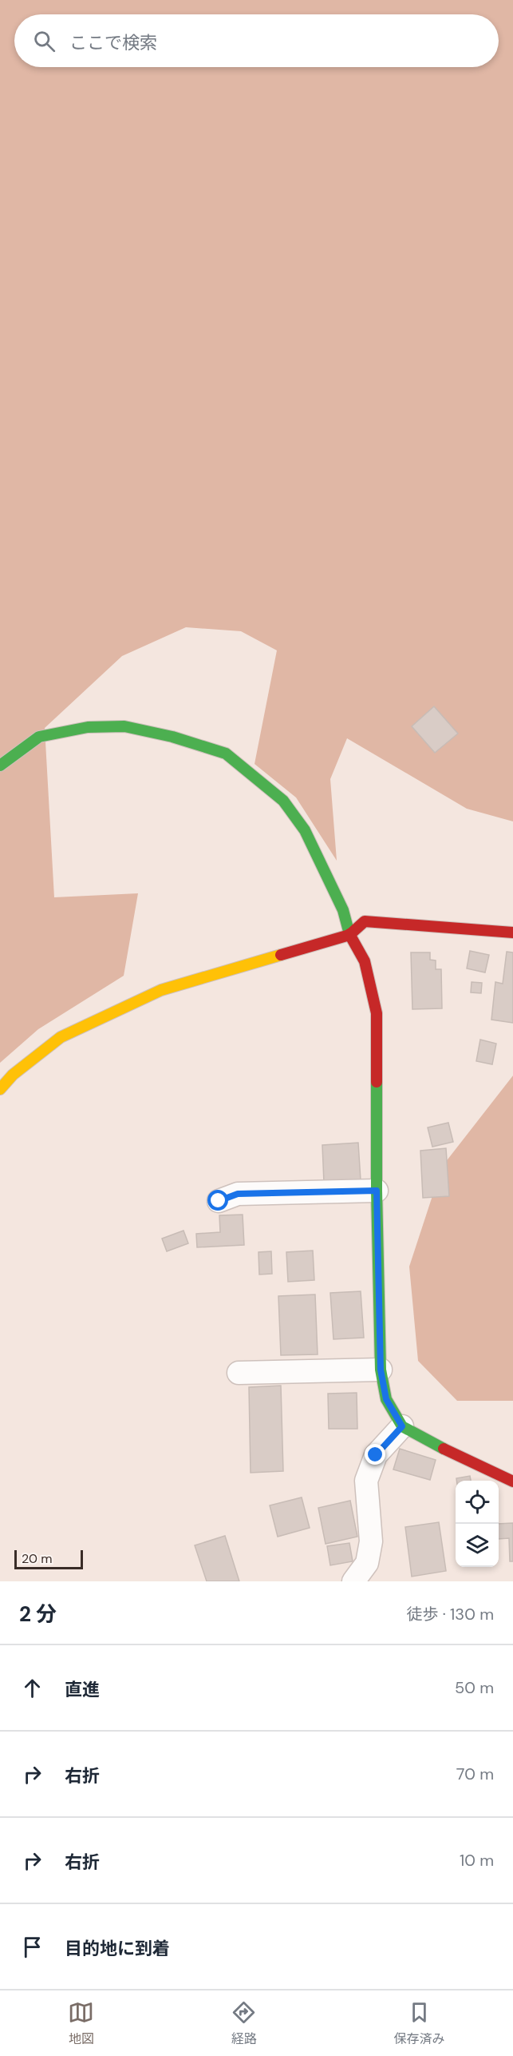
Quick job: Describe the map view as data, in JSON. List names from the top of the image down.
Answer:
{
  "scale_bar": "20 m",
  "page": {
    "search": "ここで検索",
    "scale": "20 m",
    "heading": ["2 分", "徒歩 · 130 m"],
    "list": [
      ["直進", "50 m"],
      ["右折", "70 m"],
      ["右折", "10 m"],
      "目的地に到着"
    ],
    "nav": ["地図", "経路", "保存済み"]
  }
}
